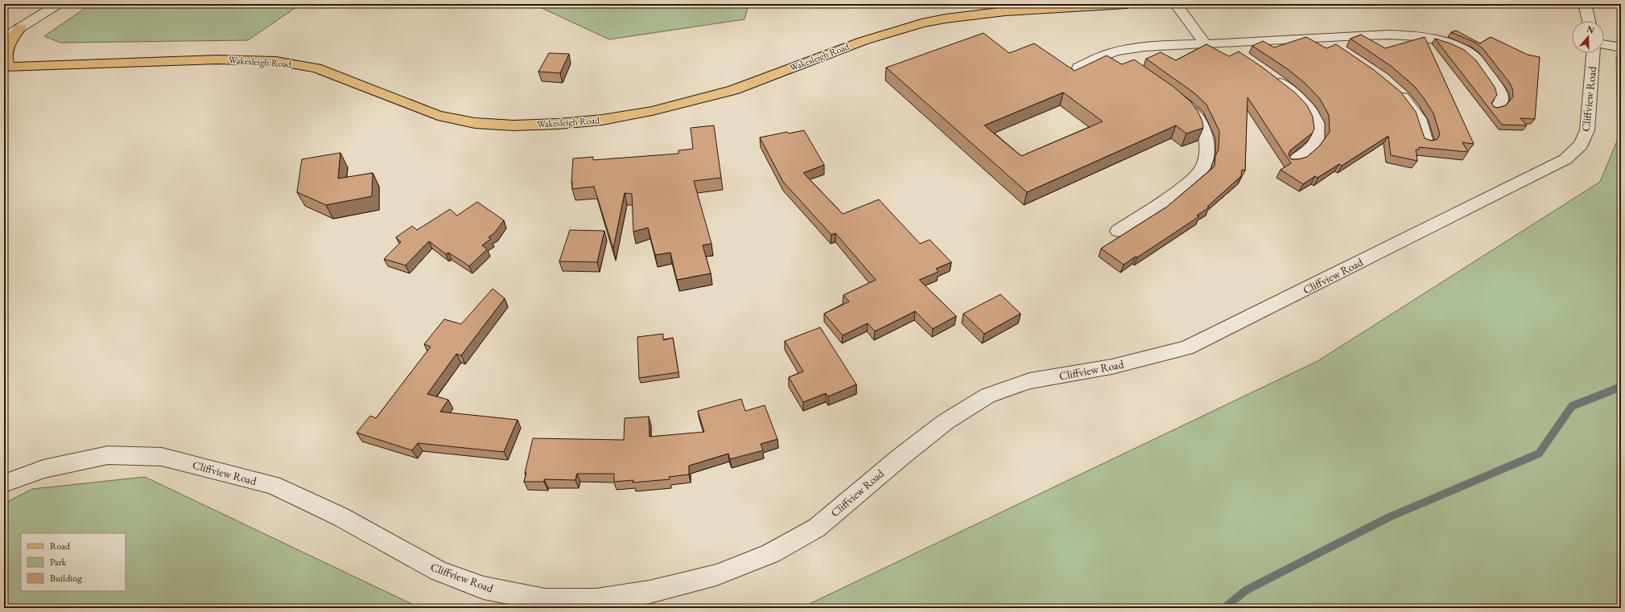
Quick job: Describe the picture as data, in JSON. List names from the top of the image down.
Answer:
{
  "streets": {
    "main road": ["Wakesleigh Road"],
    "street": ["Cliffview Road"]
  },
  "legend": ["Road", "Park", "Building"],
  "north": "top"
}
